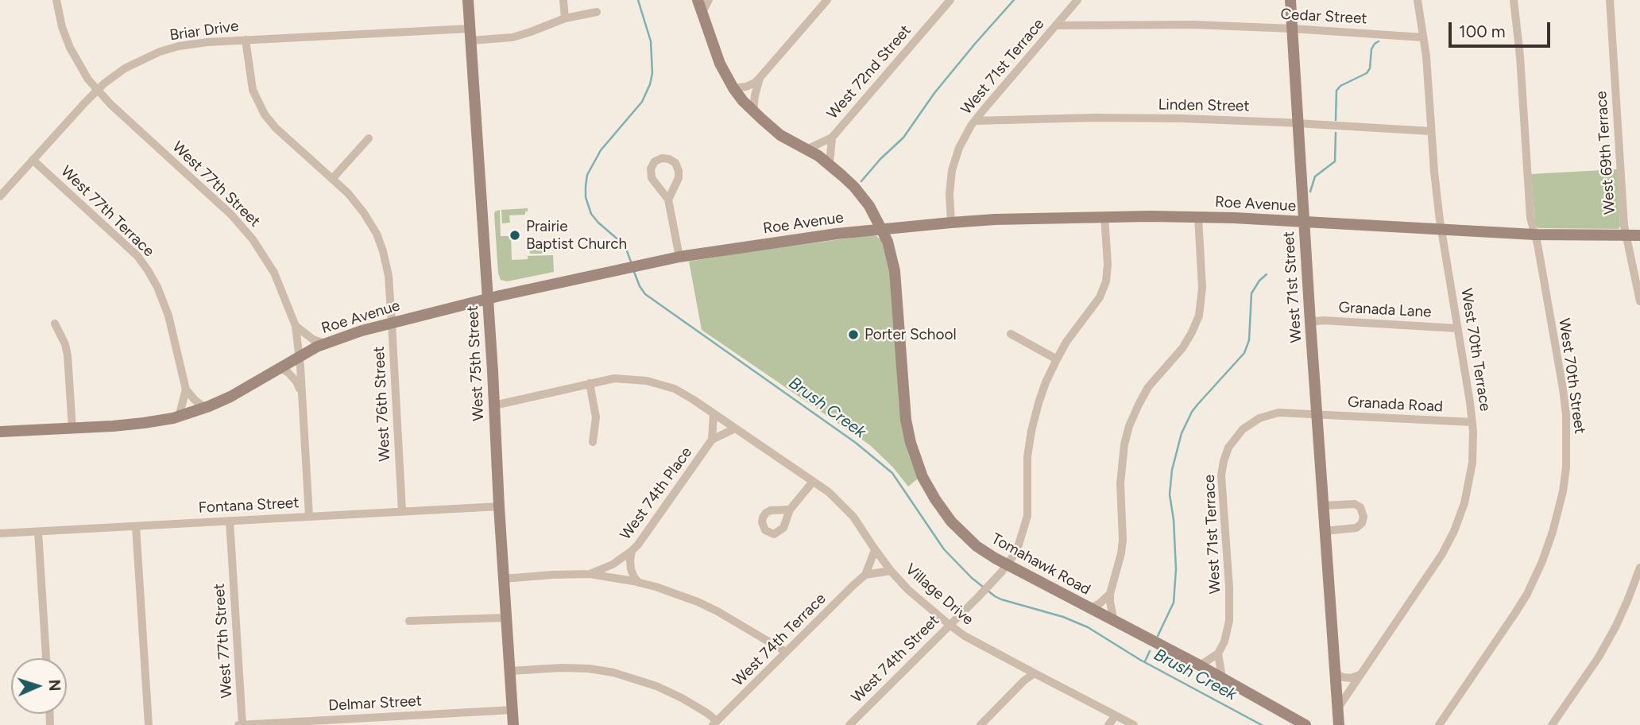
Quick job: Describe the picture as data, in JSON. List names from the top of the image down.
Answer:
{
  "streets": {
    "main road": [
      "Roe Avenue",
      "West 71st Street",
      "West 75th Street",
      "Tomahawk Road"
    ],
    "street": [
      "Cedar Street",
      "Briar Drive",
      "West 71st Terrace",
      "West 72nd Street",
      "Linden Street",
      "West 69th Terrace",
      "West 77th Street",
      "West 77th Terrace",
      "Granada Lane",
      "West 70th Terrace",
      "West 70th Street",
      "West 76th Street",
      "Granada Road",
      "West 74th Place",
      "Fontana Street",
      "Village Drive",
      "West 74th Terrace",
      "West 74th Street",
      "Delmar Street"
    ]
  },
  "crossings": [
    ["Cedar Street", "West 71st Terrace"],
    ["Cedar Street", "West 71st Street"],
    ["Cedar Street", "West 70th Terrace"],
    ["Briar Drive", "West 77th Street"],
    ["Briar Drive", "West 77th Terrace"],
    ["Briar Drive", "West 75th Street"],
    ["Briar Drive", "West 76th Street"],
    ["West 71st Terrace", "Linden Street"],
    ["West 71st Terrace", "Roe Avenue"],
    ["West 71st Terrace", "West 71st Street"],
    ["West 71st Terrace", "Granada Road"],
    ["West 71st Terrace", "Tomahawk Road"],
    ["West 72nd Street", "Tomahawk Road"],
    ["Linden Street", "West 71st Street"],
    ["Linden Street", "West 70th Terrace"],
    ["West 69th Terrace", "Roe Avenue"],
    ["West 77th Street", "Roe Avenue"],
    ["West 77th Street", "Fontana Street"],
    ["West 77th Street", "Delmar Street"],
    ["Roe Avenue", "West 77th Terrace"],
    ["Roe Avenue", "West 71st Street"],
    ["Roe Avenue", "West 70th Terrace"],
    ["Roe Avenue", "West 75th Street"],
    ["Roe Avenue", "West 70th Street"],
    ["Roe Avenue", "West 76th Street"],
    ["Roe Avenue", "Tomahawk Road"],
    ["Roe Avenue", "West 74th Street"],
    ["West 71st Street", "Granada Lane"],
    ["West 71st Street", "West 70th Terrace"],
    ["West 71st Street", "Granada Road"],
    ["Granada Lane", "West 70th Terrace"],
    ["West 70th Terrace", "Granada Road"],
    ["West 75th Street", "Fontana Street"],
    ["West 75th Street", "Village Drive"],
    ["West 75th Street", "Delmar Street"],
    ["West 76th Street", "Fontana Street"],
    ["West 74th Place", "Village Drive"],
    ["Tomahawk Road", "West 74th Street"],
    ["Village Drive", "West 74th Terrace"],
    ["Village Drive", "West 74th Street"]
  ],
  "water": ["Brush Creek"],
  "places": ["Prairie Baptist Church", "Porter School"],
  "scale_bar": "100 m",
  "north": "right"
}
